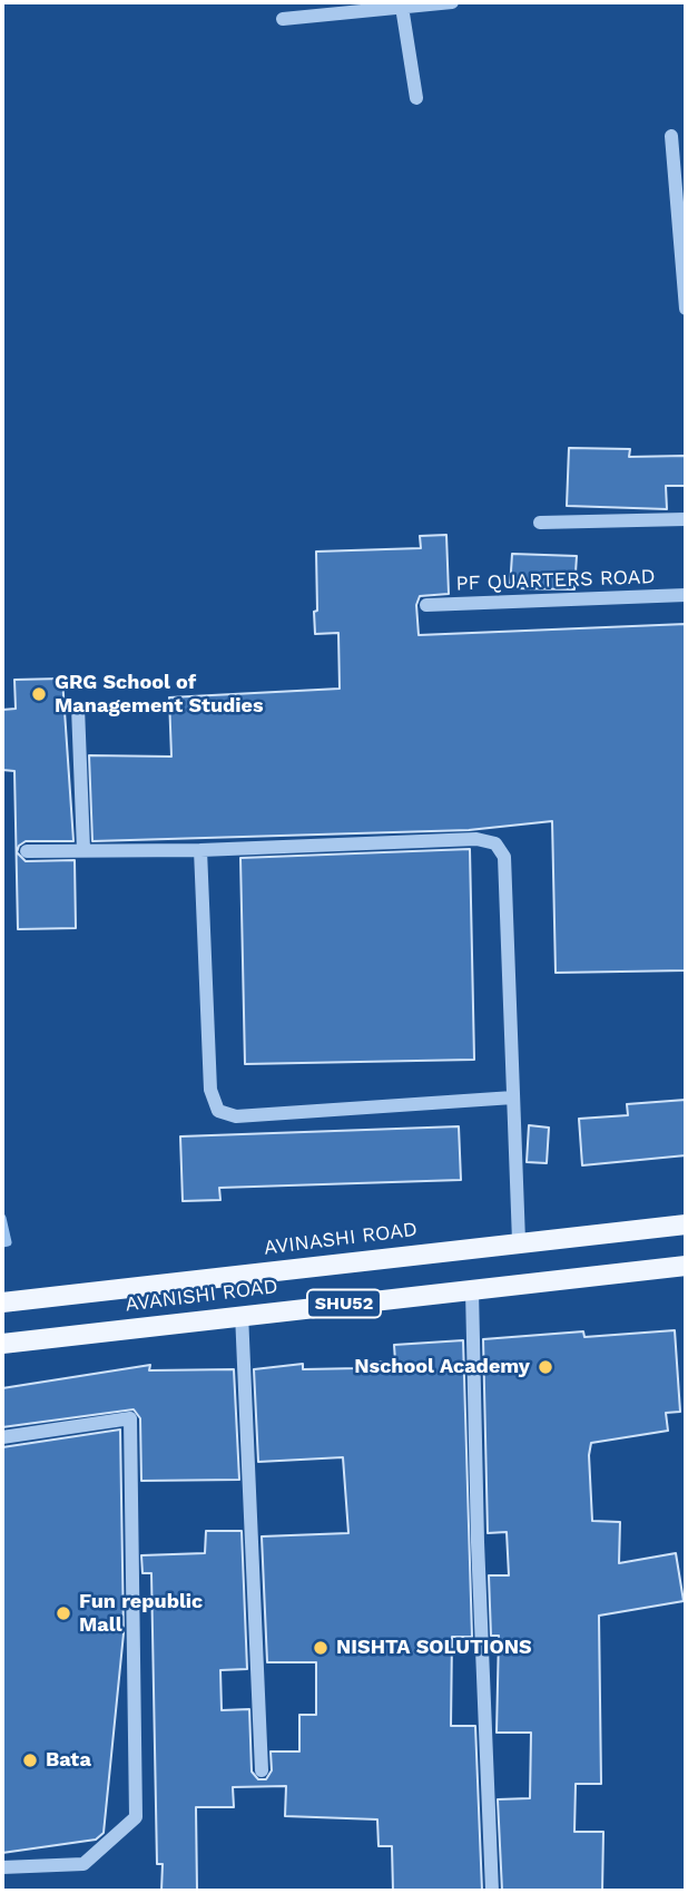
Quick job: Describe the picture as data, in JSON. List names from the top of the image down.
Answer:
{
  "streets": {
    "main road": ["AVINASHI ROAD", "AVANISHI ROAD", "SHU52"],
    "street": ["PF QUARTERS ROAD"]
  },
  "places": [
    "GRG School of Management Studies",
    "Nschool Academy",
    "Fun republic Mall",
    "NISHTA SOLUTIONS",
    "Bata"
  ]
}
